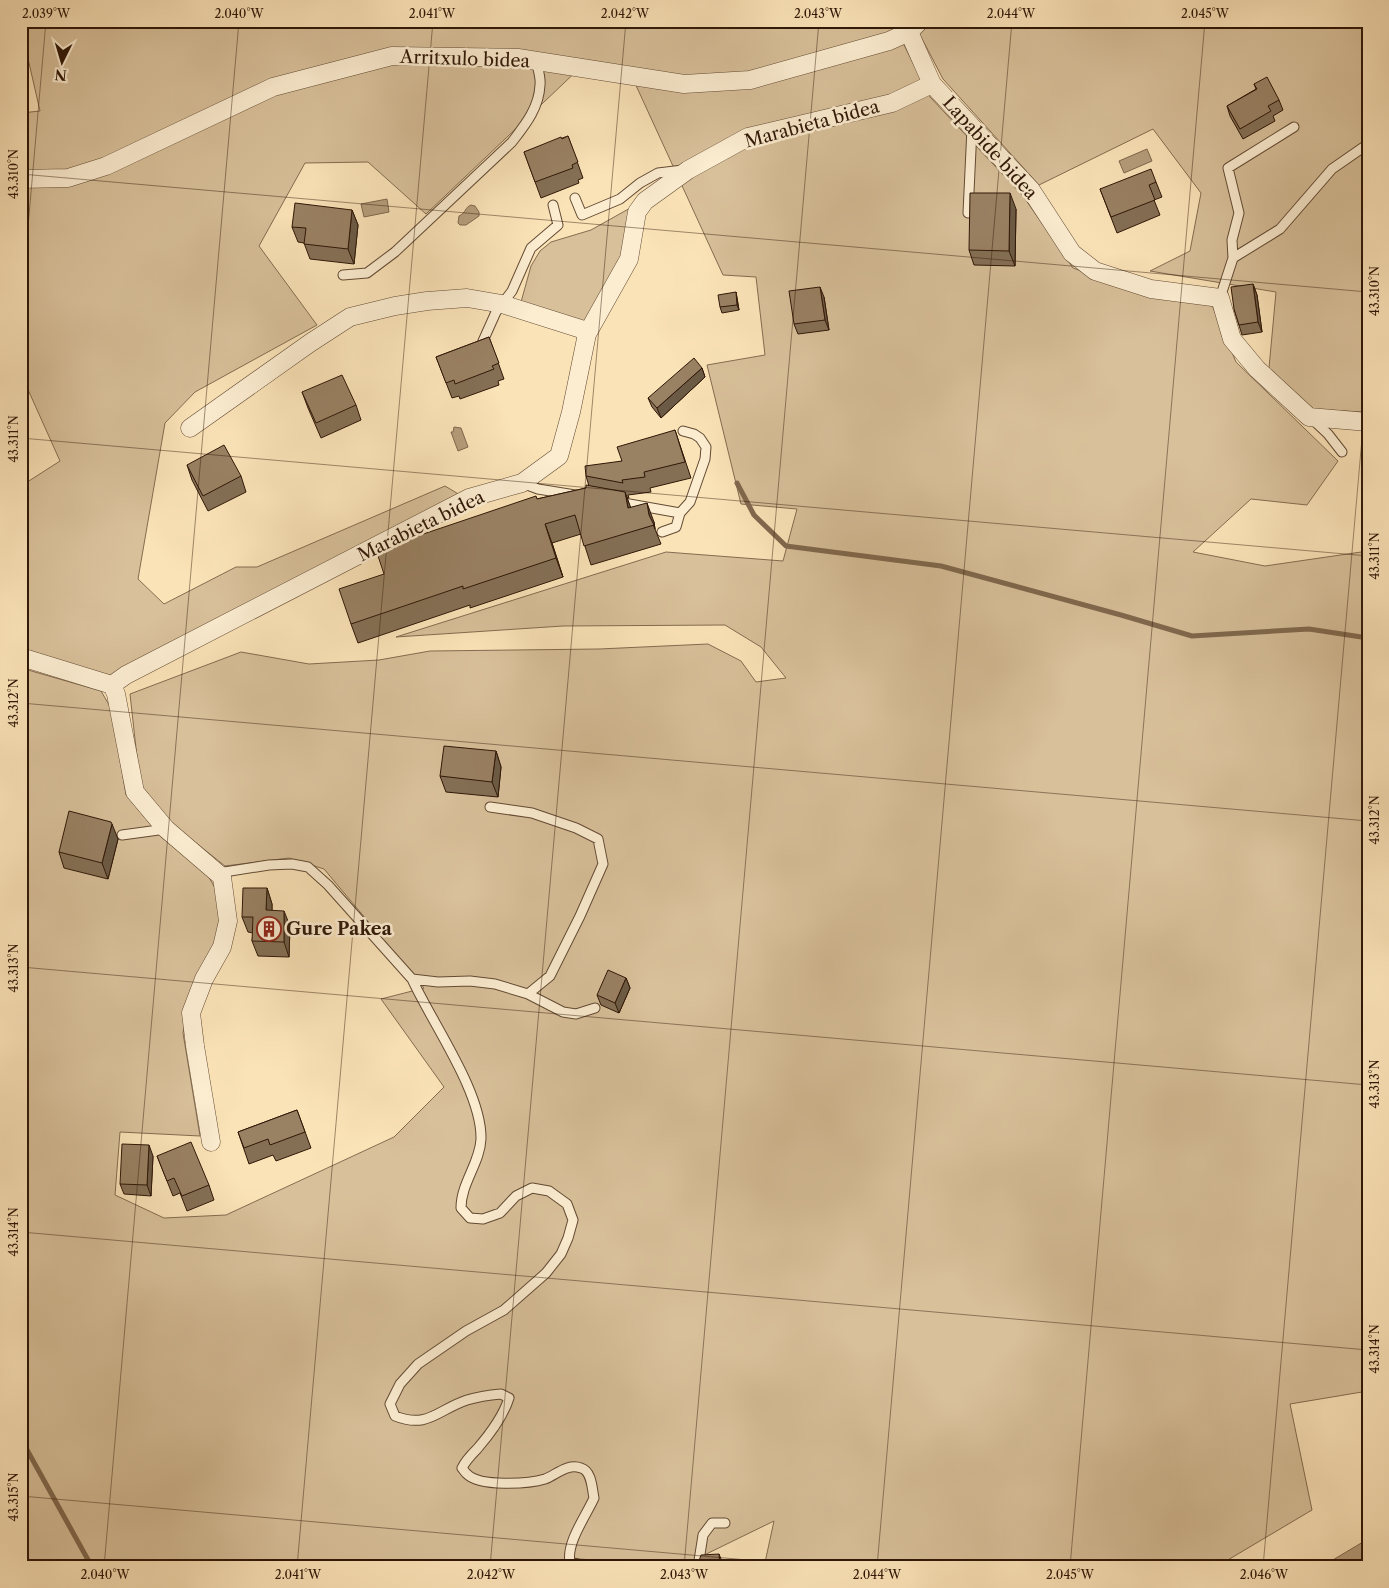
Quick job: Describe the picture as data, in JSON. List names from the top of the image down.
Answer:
{
  "streets": {
    "street": ["Arritxulo bidea", "Marabieta bidea", "Lapabide bidea"]
  },
  "crossings": [
    ["Arritxulo bidea", "Lapabide bidea"],
    ["Marabieta bidea", "Lapabide bidea"]
  ],
  "places": {
    "building": ["Gure Pakea"]
  },
  "north": "bottom",
  "coordinates": [
    "2.039°W",
    "2.040°W",
    "2.041°W",
    "2.042°W",
    "2.043°W",
    "2.044°W",
    "2.045°W",
    "43.310°N",
    "43.311°N",
    "43.312°N",
    "43.313°N",
    "43.314°N",
    "43.315°N",
    "2.046°W"
  ]
}
